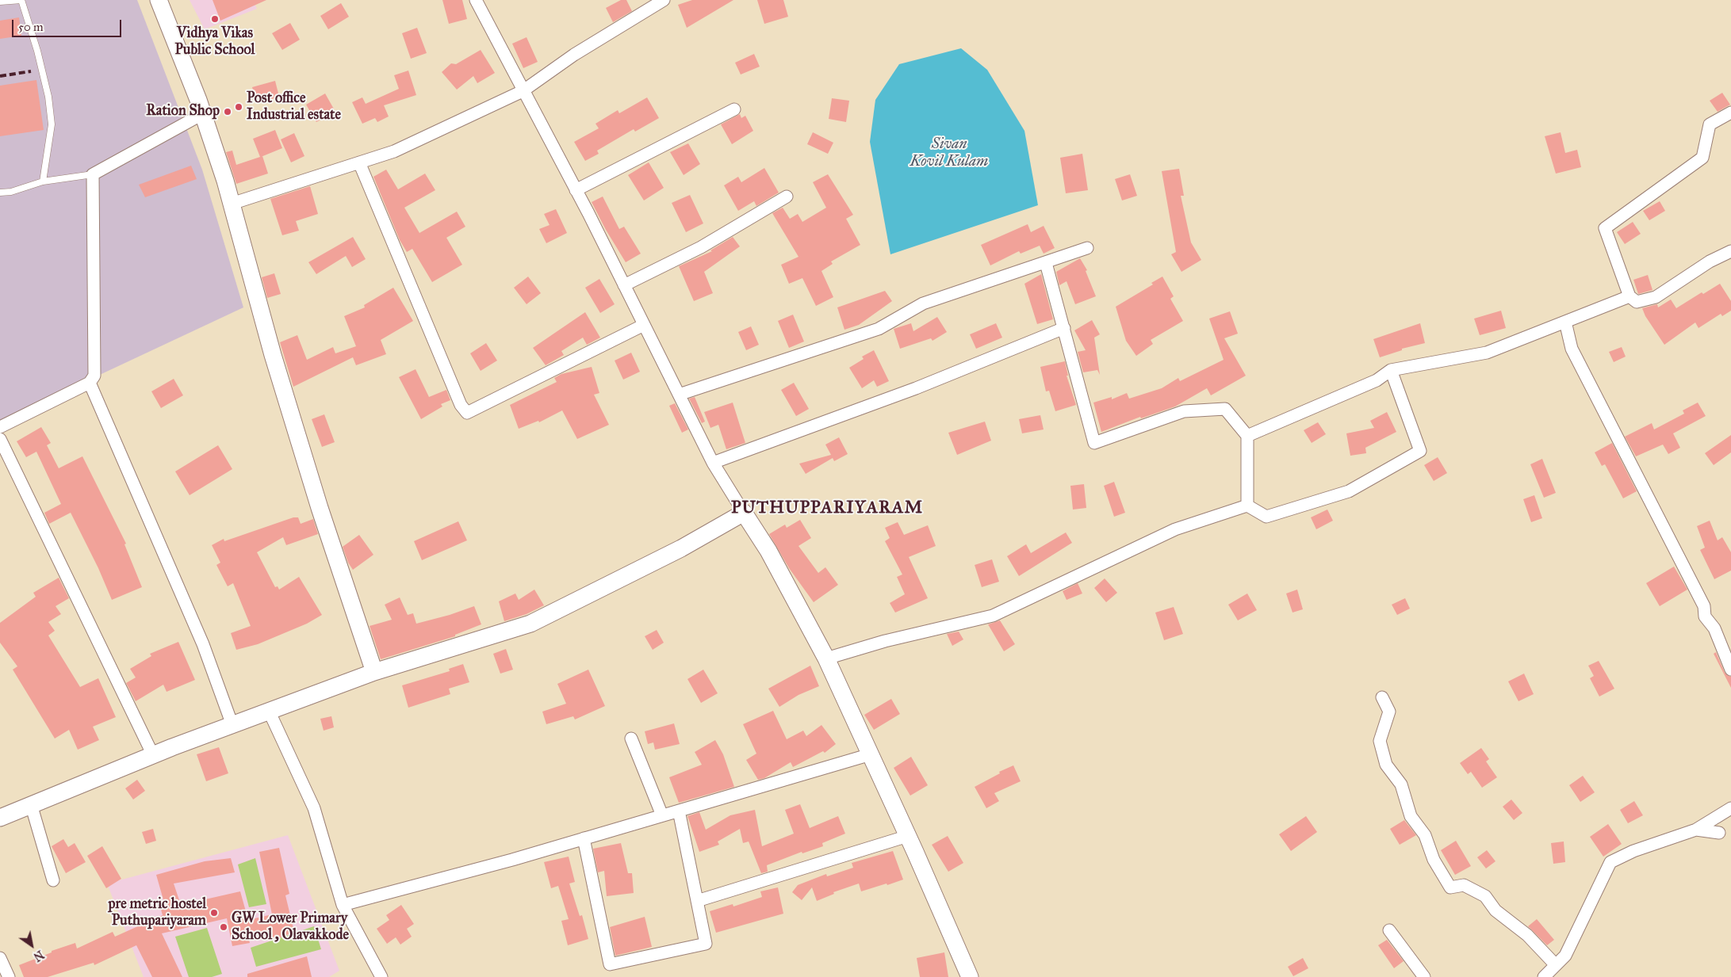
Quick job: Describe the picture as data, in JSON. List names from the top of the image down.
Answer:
{
  "districts": ["PUTHUPPARIYARAM"],
  "water": ["Sivan Kovil Kulam"],
  "places": [
    "Vidhya Vikas Public School",
    "Post office Industrial estate",
    "Ration Shop",
    "pre metric hostel Puthupariyaram",
    "GW Lower Primary School , Olavakkode"
  ],
  "scale_bar": "50 m",
  "north": "bottom right"
}
